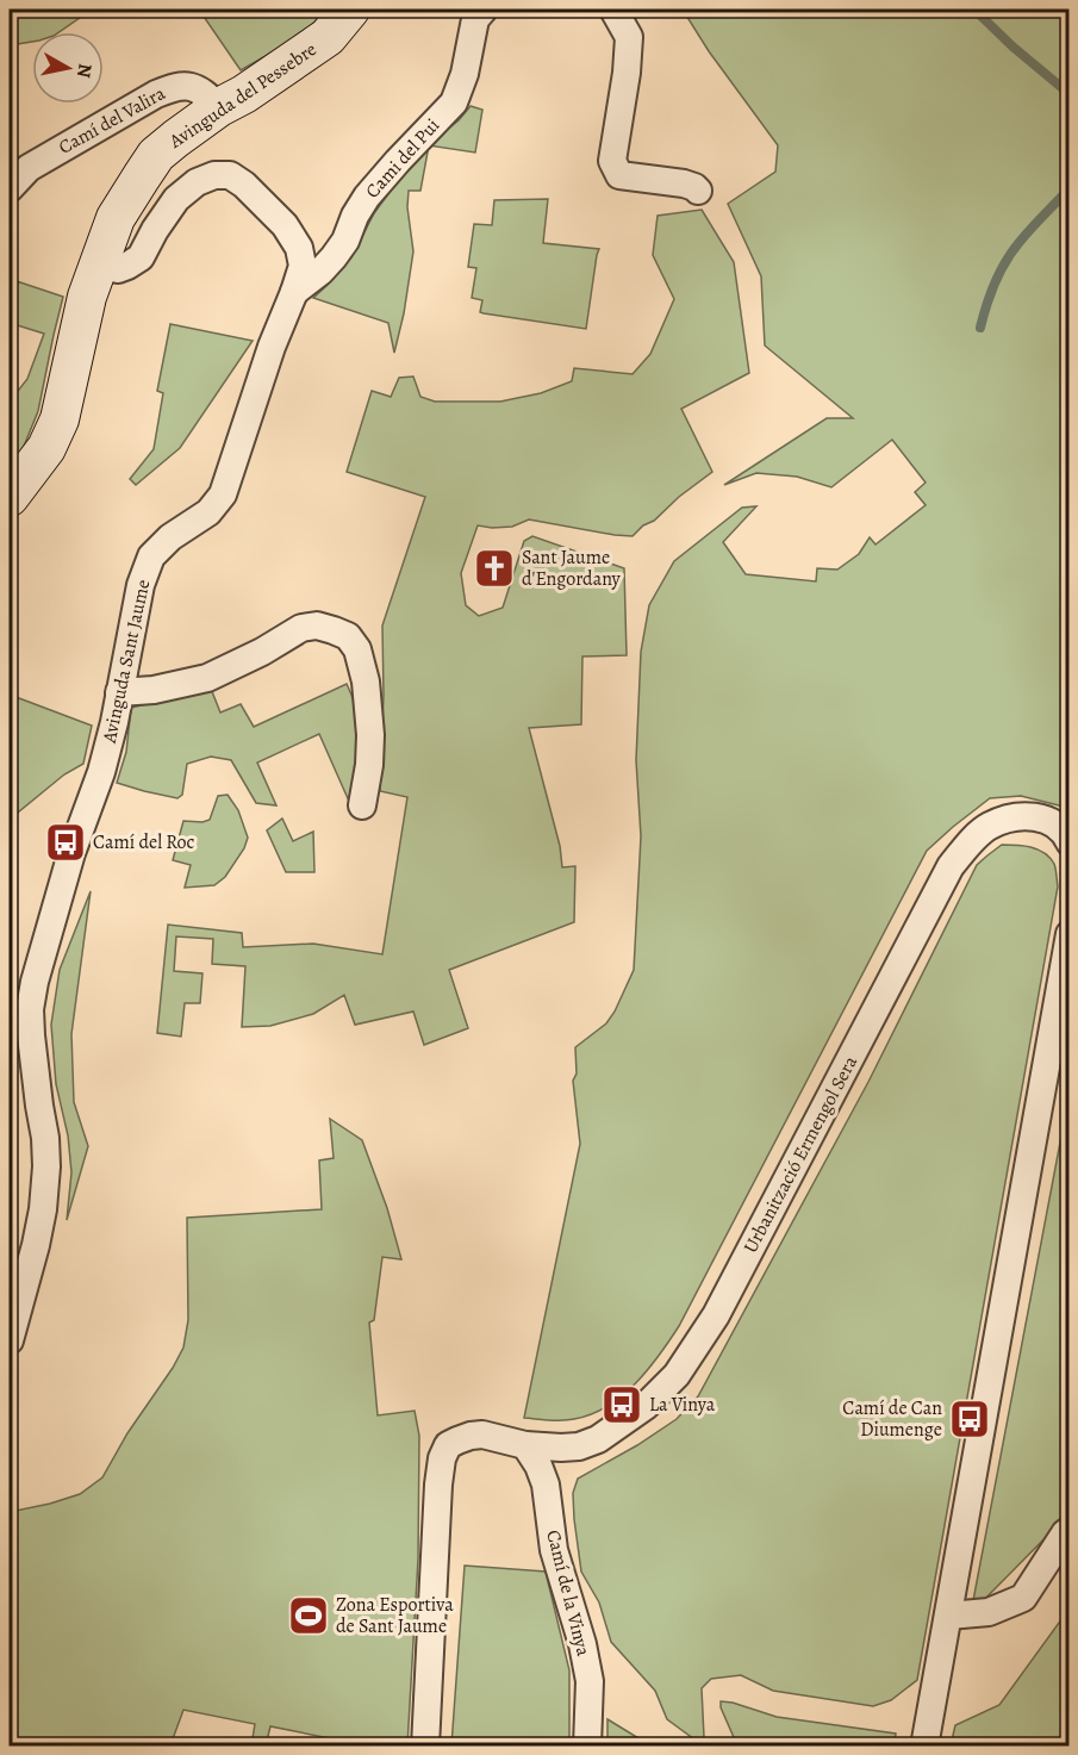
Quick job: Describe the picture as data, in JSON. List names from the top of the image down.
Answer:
{
  "streets": {
    "main road": ["Avinguda del Pessebre"],
    "street": [
      "Camí del Valira",
      "Cami del Pui",
      "Avinguda Sant Jaume",
      "Urbanització Ermengol Sera",
      "Camí de la Vinya"
    ]
  },
  "crossings": [
    ["Avinguda del Pessebre", "Camí del Valira"],
    ["Avinguda del Pessebre", "Avinguda Sant Jaume"],
    ["Cami del Pui", "Avinguda Sant Jaume"],
    ["Urbanització Ermengol Sera", "Camí de la Vinya"]
  ],
  "places": {
    "church": ["Sant Jaume d'Engordany"],
    "bus stop": ["Camí del Roc", "La Vinya", "Camí de Can Diumenge"],
    "sports": ["Zona Esportiva de Sant Jaume"]
  },
  "north": "right"
}
